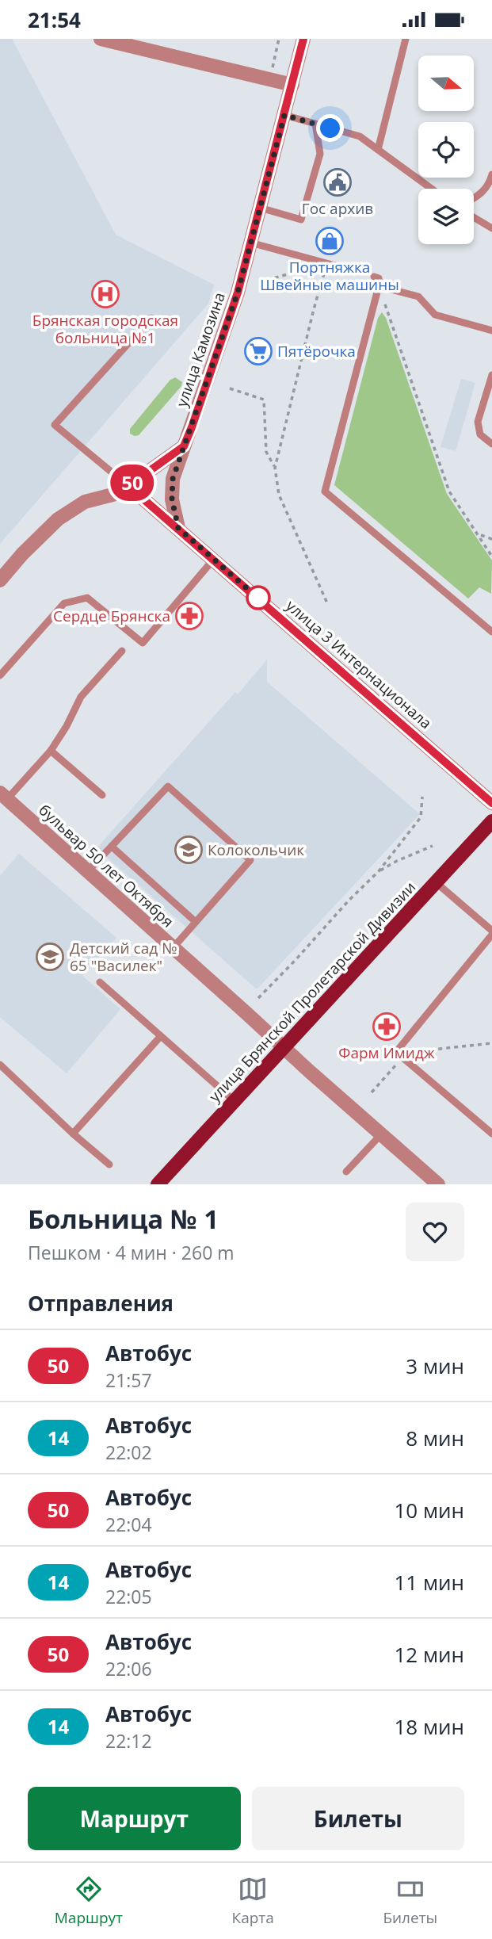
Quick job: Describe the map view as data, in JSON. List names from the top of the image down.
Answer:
{
  "streets": {
    "main road": ["улица Брянской Пролетарской Дивизии"],
    "street": ["улица Камозина", "улица 3 Интернационала", "бульвар 50 лет Октября"]
  },
  "crossings": [
    ["улица Камозина", "улица 3 Интернационала"],
    ["бульвар 50 лет Октября", "улица Брянской Пролетарской Дивизии"]
  ],
  "places": {
    "public building": ["Гос архив"],
    "shop": ["Портняжка Швейные машины"],
    "hospital": ["Брянская городская больница №1"],
    "supermarket": ["Пятёрочка"],
    "pharmacy": ["Сердце Брянска", "Фарм Имидж"],
    "school or university": ["Колокольчик", "Детский сад № 65 \"Василек\""]
  },
  "lines": ["bus line 50"],
  "north": "right",
  "page": {
    "status": "21:54",
    "on_map": "50",
    "heading": [
      ["Больница № 1", "Пешком · 4 мин · 260 m"],
      "Отправления"
    ],
    "list": [
      {
        "mark": "50",
        "name": "Автобус",
        "note": "21:57",
        "value": "3 мин"
      },
      {
        "mark": "14",
        "name": "Автобус",
        "note": "22:02",
        "value": "8 мин"
      },
      {
        "mark": "50",
        "name": "Автобус",
        "note": "22:04",
        "value": "10 мин"
      },
      {
        "mark": "14",
        "name": "Автобус",
        "note": "22:05",
        "value": "11 мин"
      },
      {
        "mark": "50",
        "name": "Автобус",
        "note": "22:06",
        "value": "12 мин"
      },
      {
        "mark": "14",
        "name": "Автобус",
        "note": "22:12",
        "value": "18 мин"
      }
    ],
    "buttons": ["Маршрут", "Билеты"],
    "tabs": ["Маршрут", "Карта", "Билеты"]
  }
}
